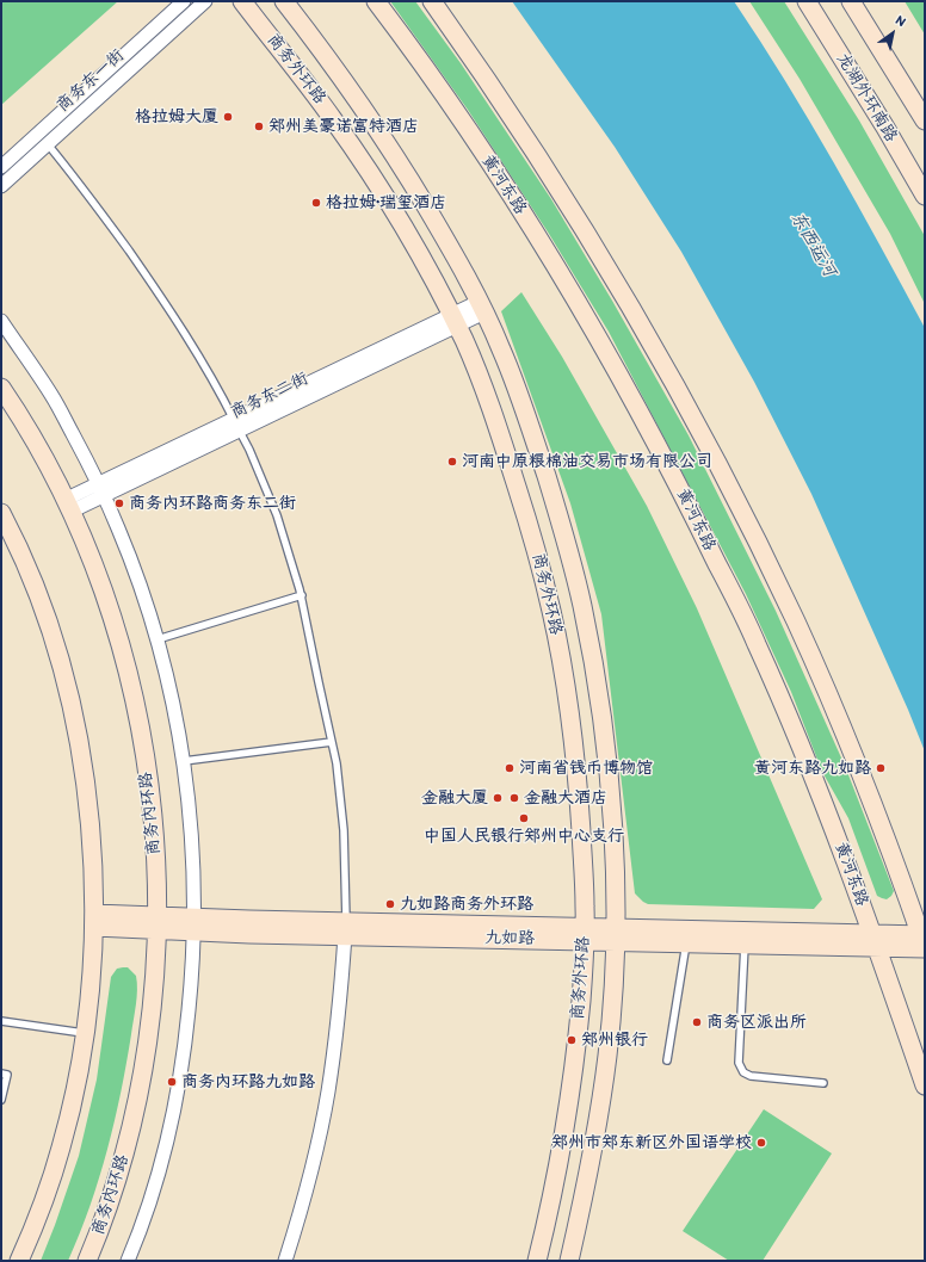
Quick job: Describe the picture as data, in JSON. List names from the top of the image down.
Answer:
{
  "streets": {
    "street": [
      "商务外环路",
      "商务东一街",
      "龙湖外环南路",
      "黄河东路",
      "商务东二街",
      "商务内环路",
      "九如路"
    ]
  },
  "crossings": [
    ["商务外环路", "商务东二街"],
    ["商务外环路", "九如路"],
    ["黄河东路", "九如路"],
    ["商务东二街", "商务内环路"],
    ["商务内环路", "九如路"]
  ],
  "water": ["东西运河"],
  "places": [
    "格拉姆大厦",
    "郑州美豪诺富特酒店",
    "格拉姆·瑞玺酒店",
    "河南中原粮棉油交易市场有限公司",
    "商务内环路商务东二街",
    "河南省钱币博物馆",
    "黄河东路九如路",
    "金融大厦",
    "金融大酒店",
    "中国人民银行郑州中心支行",
    "九如路商务外环路",
    "商务区派出所",
    "郑州银行",
    "商务内环路九如路",
    "郑州市郑东新区外国语学校"
  ],
  "north": "top right"
}
